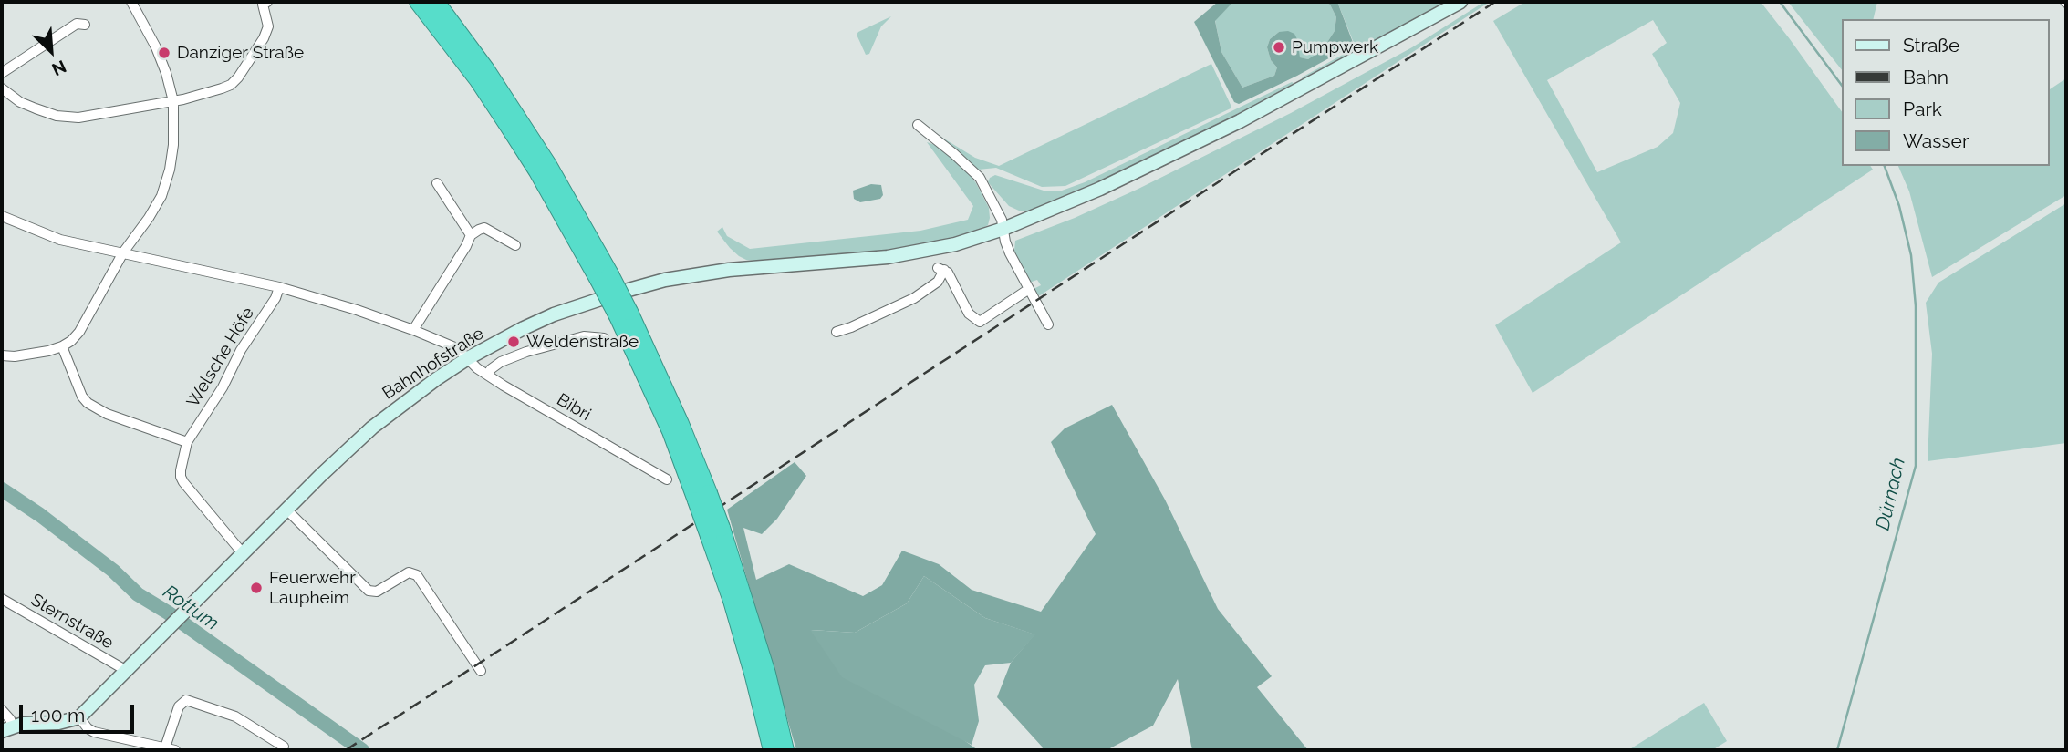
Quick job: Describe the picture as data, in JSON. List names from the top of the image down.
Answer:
{
  "streets": {
    "main road": ["Bahnhofstraße"],
    "street": ["Welsche Höfe", "Bibri", "Sternstraße"]
  },
  "crossings": [
    ["Welsche Höfe", "Bahnhofstraße"],
    ["Bahnhofstraße", "Bibri"],
    ["Bahnhofstraße", "Sternstraße"]
  ],
  "water": ["Dürnach", "Rottum"],
  "places": [
    "Pumpwerk",
    "Danziger Straße",
    "Weldenstraße",
    "Feuerwehr Laupheim"
  ],
  "legend": [
    "Straße",
    "Bahn",
    "Park",
    "Wasser"
  ],
  "scale_bar": "100 m",
  "north": "bottom right"
}
